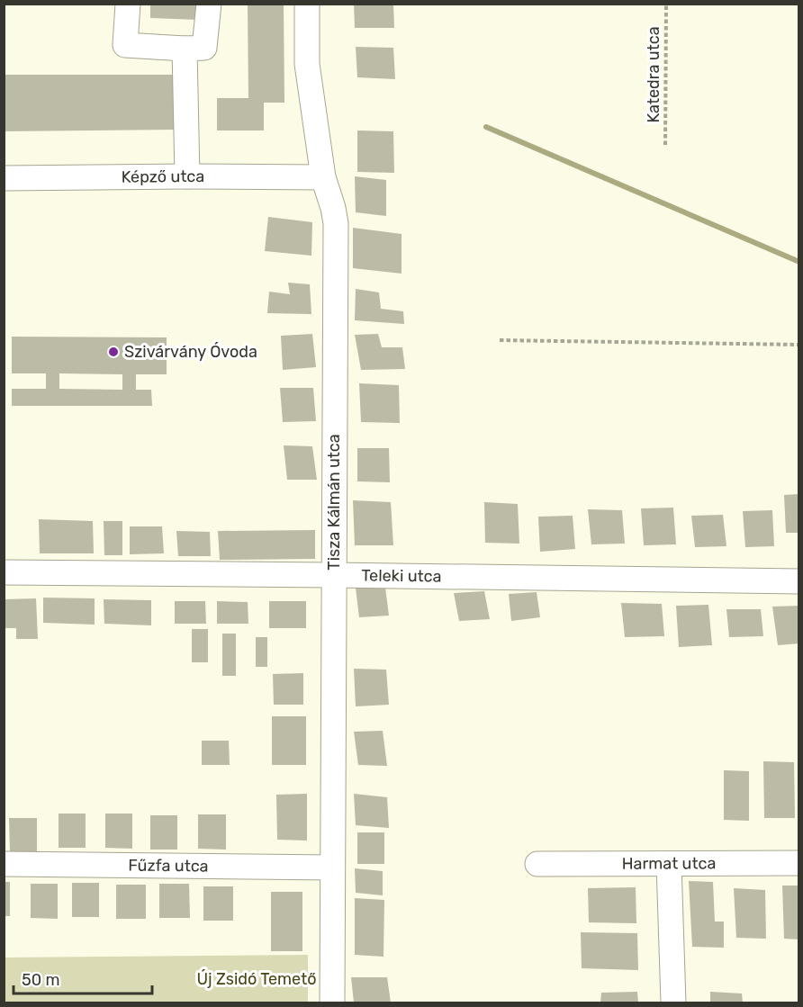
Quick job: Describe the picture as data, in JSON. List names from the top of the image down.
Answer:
{
  "streets": {
    "street": [
      "Képző utca",
      "Tisza Kálmán utca",
      "Teleki utca",
      "Harmat utca",
      "Fűzfa utca"
    ],
    "path": ["Katedra utca"]
  },
  "crossings": [
    ["Képző utca", "Tisza Kálmán utca"],
    ["Tisza Kálmán utca", "Teleki utca"],
    ["Tisza Kálmán utca", "Fűzfa utca"]
  ],
  "parks": ["Új Zsidó Temető"],
  "places": ["Szivárvány Óvoda"],
  "scale_bar": "50 m"
}
